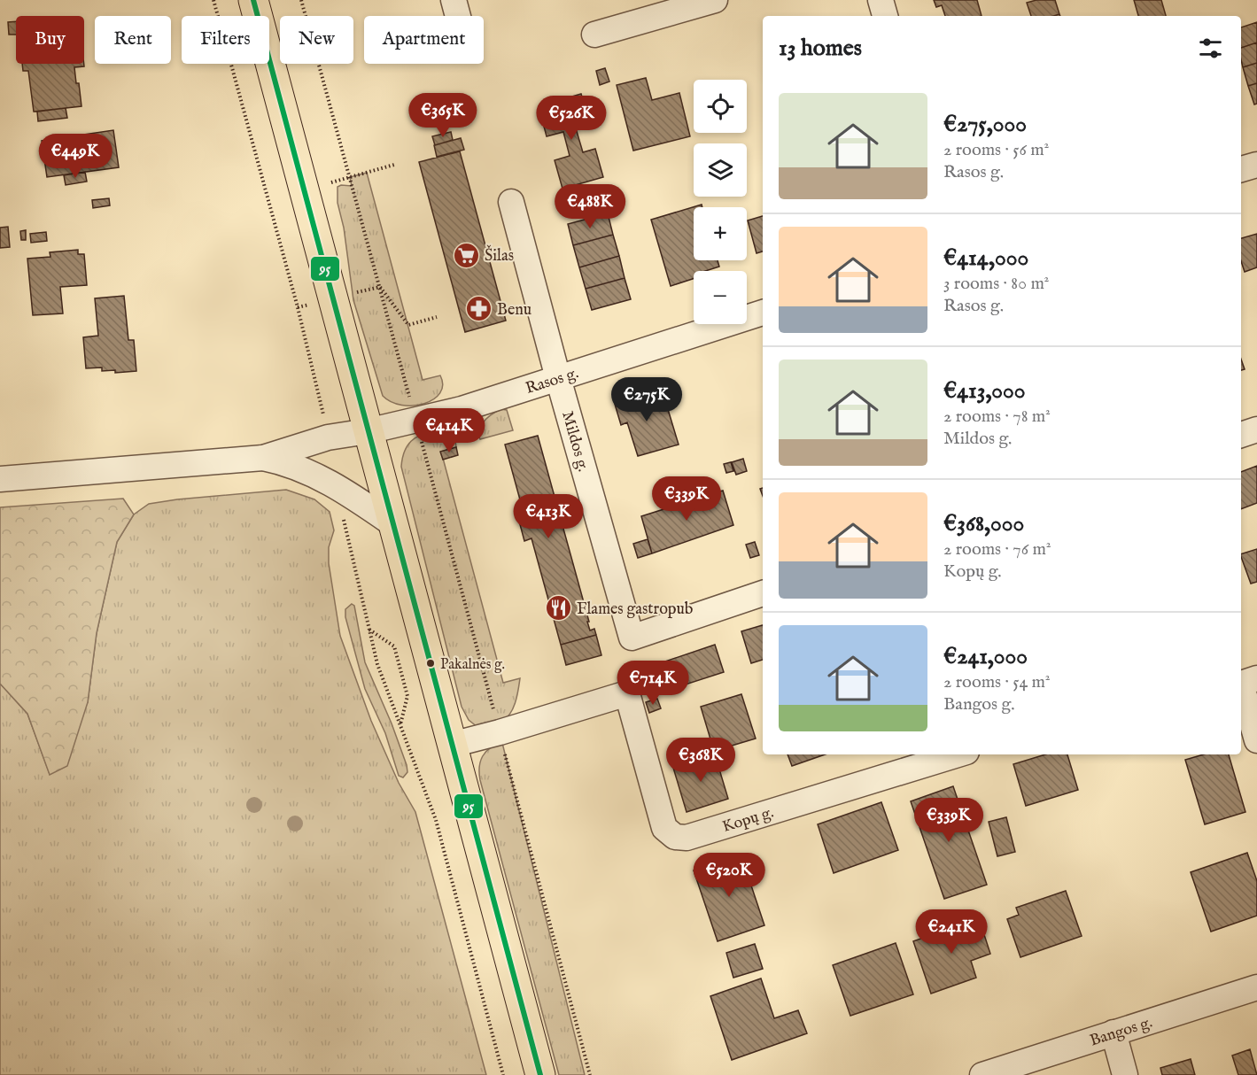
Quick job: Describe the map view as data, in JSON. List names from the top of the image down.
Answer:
{
  "streets": {
    "street": [
      "Rasos g.",
      "Mildos g.",
      "Kopų g.",
      "Bangos g."
    ]
  },
  "crossings": [
    ["Rasos g.", "Mildos g."]
  ],
  "places": {
    "supermarket": ["Šilas"],
    "pharmacy": ["Benu"],
    "restaurant": ["Flames gastropub"],
    "other": ["Pakalnės g."]
  },
  "lines": ["transit line 95"],
  "page": {
    "chip": [
      "Buy",
      "Rent",
      "Filters",
      "New",
      "Apartment"
    ],
    "heading": "13 homes",
    "map_buttons": ["+", "−"],
    "list": [
      {
        "name": "€275,000",
        "note": "2 rooms · 56 m² · Rasos g."
      },
      {
        "name": "€414,000",
        "note": "3 rooms · 80 m² · Rasos g."
      },
      {
        "name": "€413,000",
        "note": "2 rooms · 78 m² · Mildos g."
      },
      {
        "name": "€368,000",
        "note": "2 rooms · 76 m² · Kopų g."
      },
      {
        "name": "€241,000",
        "note": "2 rooms · 54 m² · Bangos g."
      }
    ],
    "price": [
      "€365K",
      "€526K",
      "€449K",
      "€488K",
      "€275K",
      "€414K",
      "€339K",
      "€413K",
      "€714K",
      "€368K",
      "€339K",
      "€520K",
      "€241K"
    ]
  }
}
